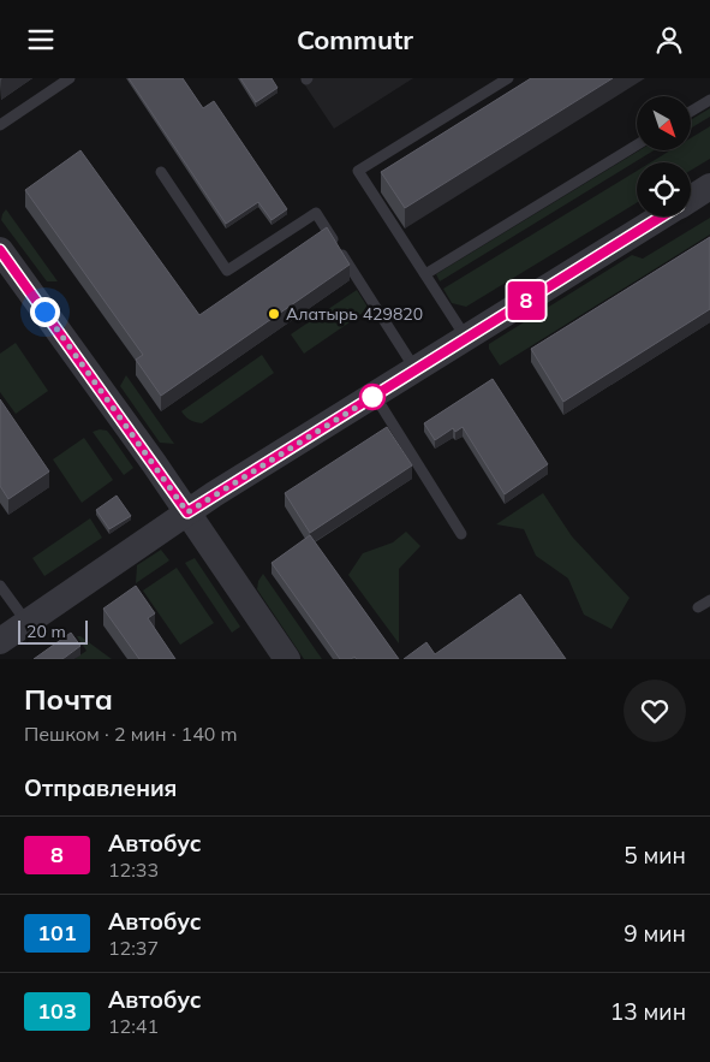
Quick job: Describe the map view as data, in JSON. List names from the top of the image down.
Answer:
{
  "places": ["Алатырь 429820"],
  "lines": ["bus line 8"],
  "scale_bar": "20 m",
  "north": "bottom right",
  "page": {
    "header": "Commutr",
    "on_map": "8",
    "scale": "20 m",
    "heading": [
      ["Почта", "Пешком · 2 мин · 140 m"],
      "Отправления"
    ],
    "list": [
      {
        "mark": "8",
        "name": "Автобус",
        "note": "12:33",
        "value": "5 мин"
      },
      {
        "mark": "101",
        "name": "Автобус",
        "note": "12:37",
        "value": "9 мин"
      },
      {
        "mark": "103",
        "name": "Автобус",
        "note": "12:41",
        "value": "13 мин"
      }
    ]
  }
}
